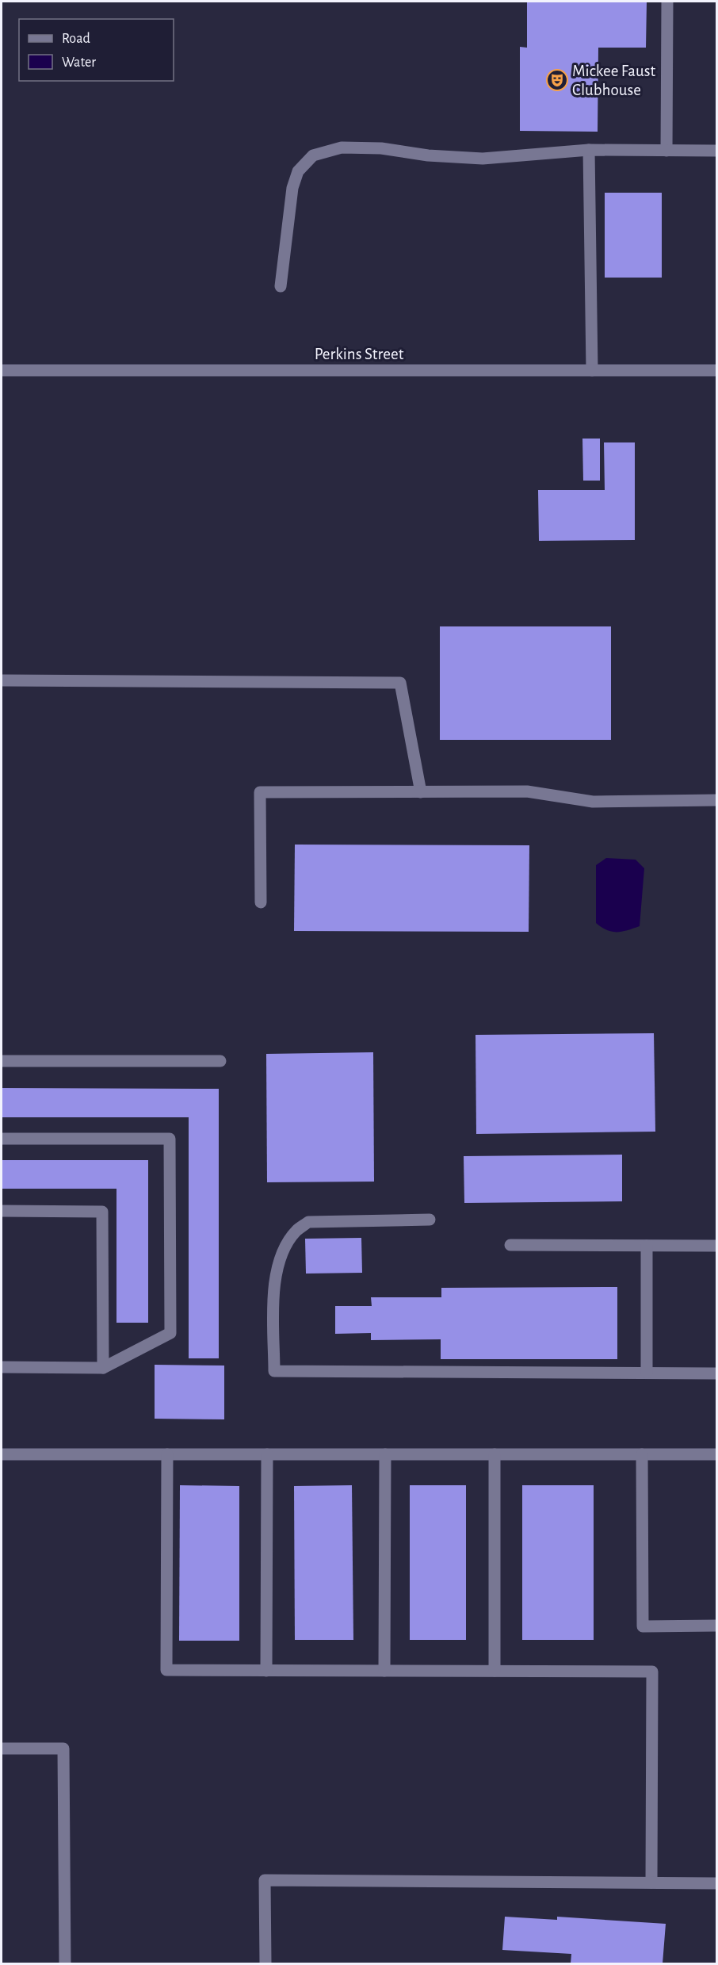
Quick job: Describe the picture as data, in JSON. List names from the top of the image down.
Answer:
{
  "streets": {
    "street": ["Perkins Street"]
  },
  "places": {
    "theatre": ["Mickee Faust Clubhouse"]
  },
  "legend": ["Road", "Water"]
}
